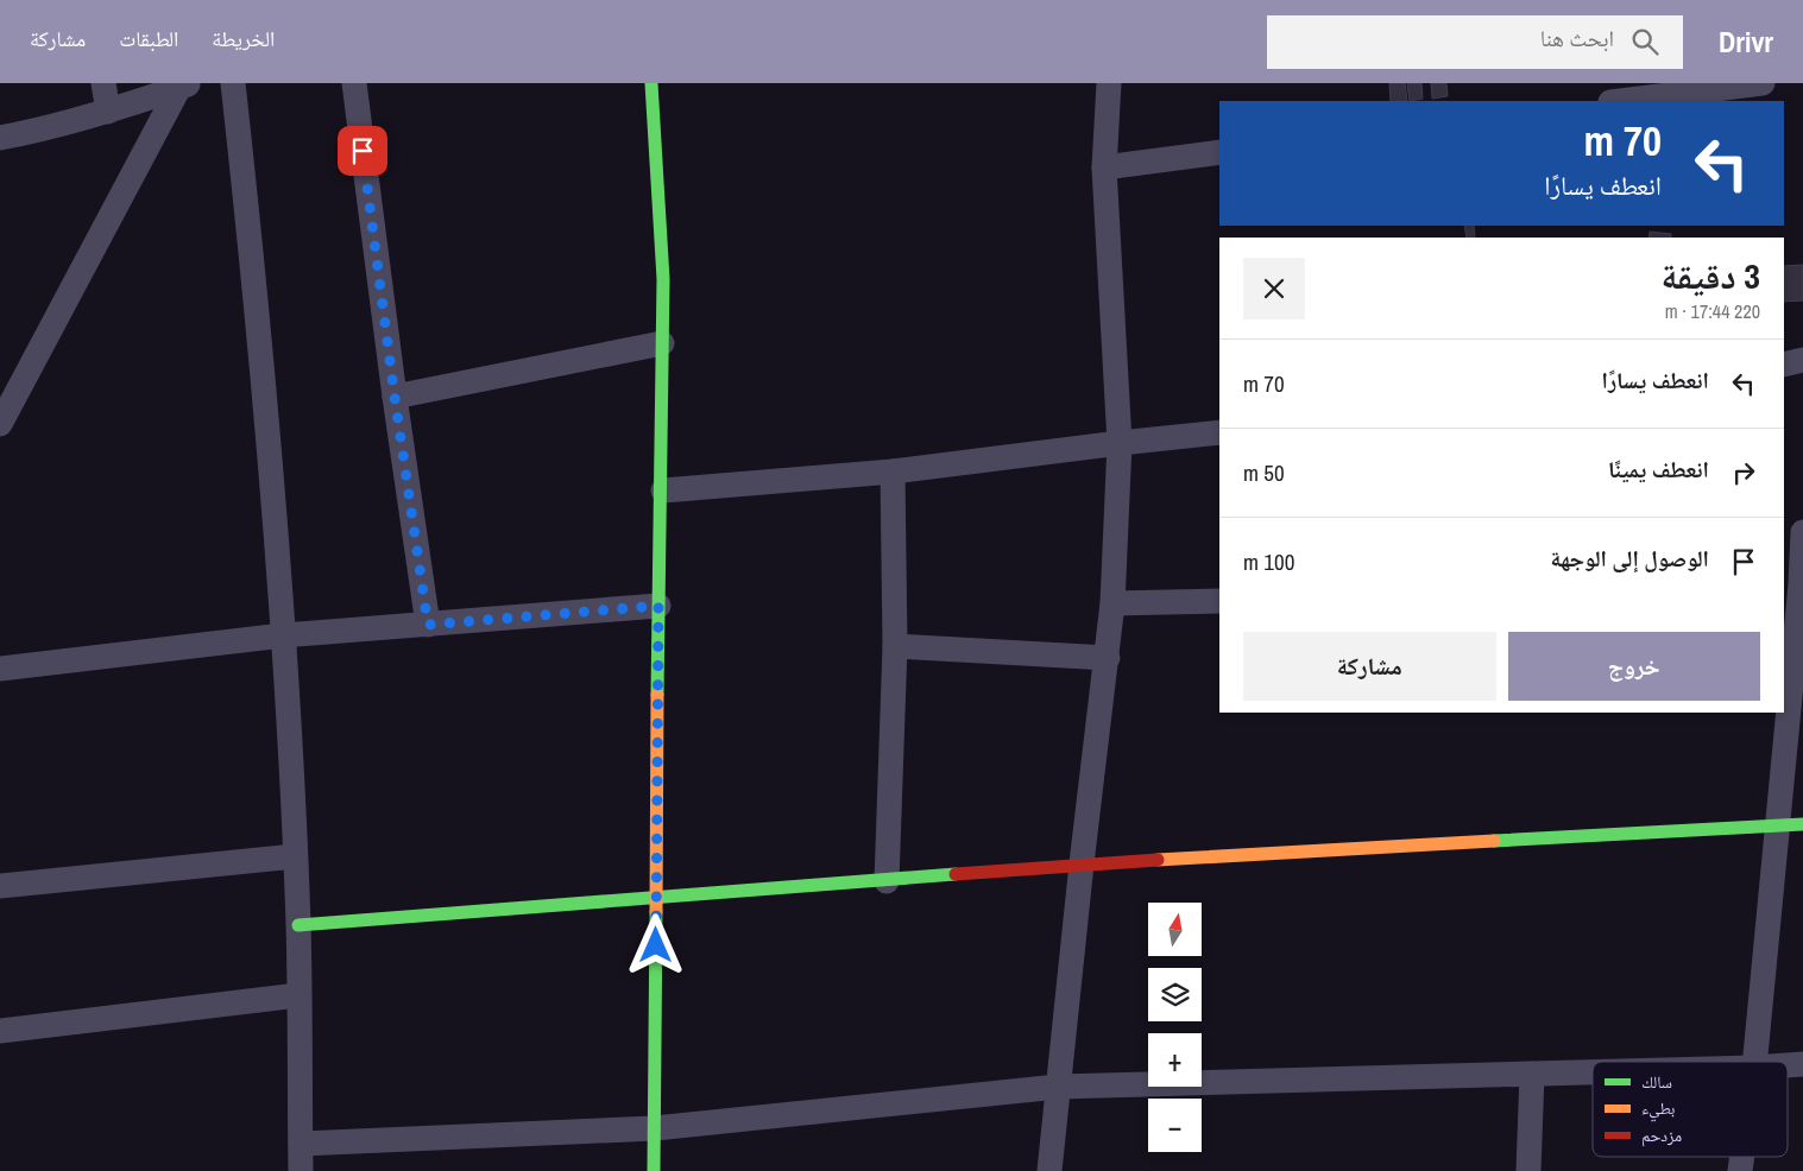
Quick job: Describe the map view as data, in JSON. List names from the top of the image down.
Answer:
{
  "legend": ["سالك", "بطيء", "مزدحم"],
  "north": "top",
  "page": {
    "header": "Drivr",
    "search": "ابحث هنا",
    "nav": ["الخريطة", "الطبقات", "مشاركة"],
    "turn": ["70 m", "انعطف يسارًا"],
    "heading": ["3 دقيقة", "220 m · 17:44"],
    "list": [
      {
        "name": "انعطف يسارًا",
        "value": "70 m"
      },
      {
        "name": "انعطف يمينًا",
        "value": "50 m"
      },
      {
        "name": "الوصول إلى الوجهة",
        "value": "100 m"
      }
    ],
    "buttons": ["خروج", "مشاركة"],
    "map_buttons": ["+", "−"]
  }
}
